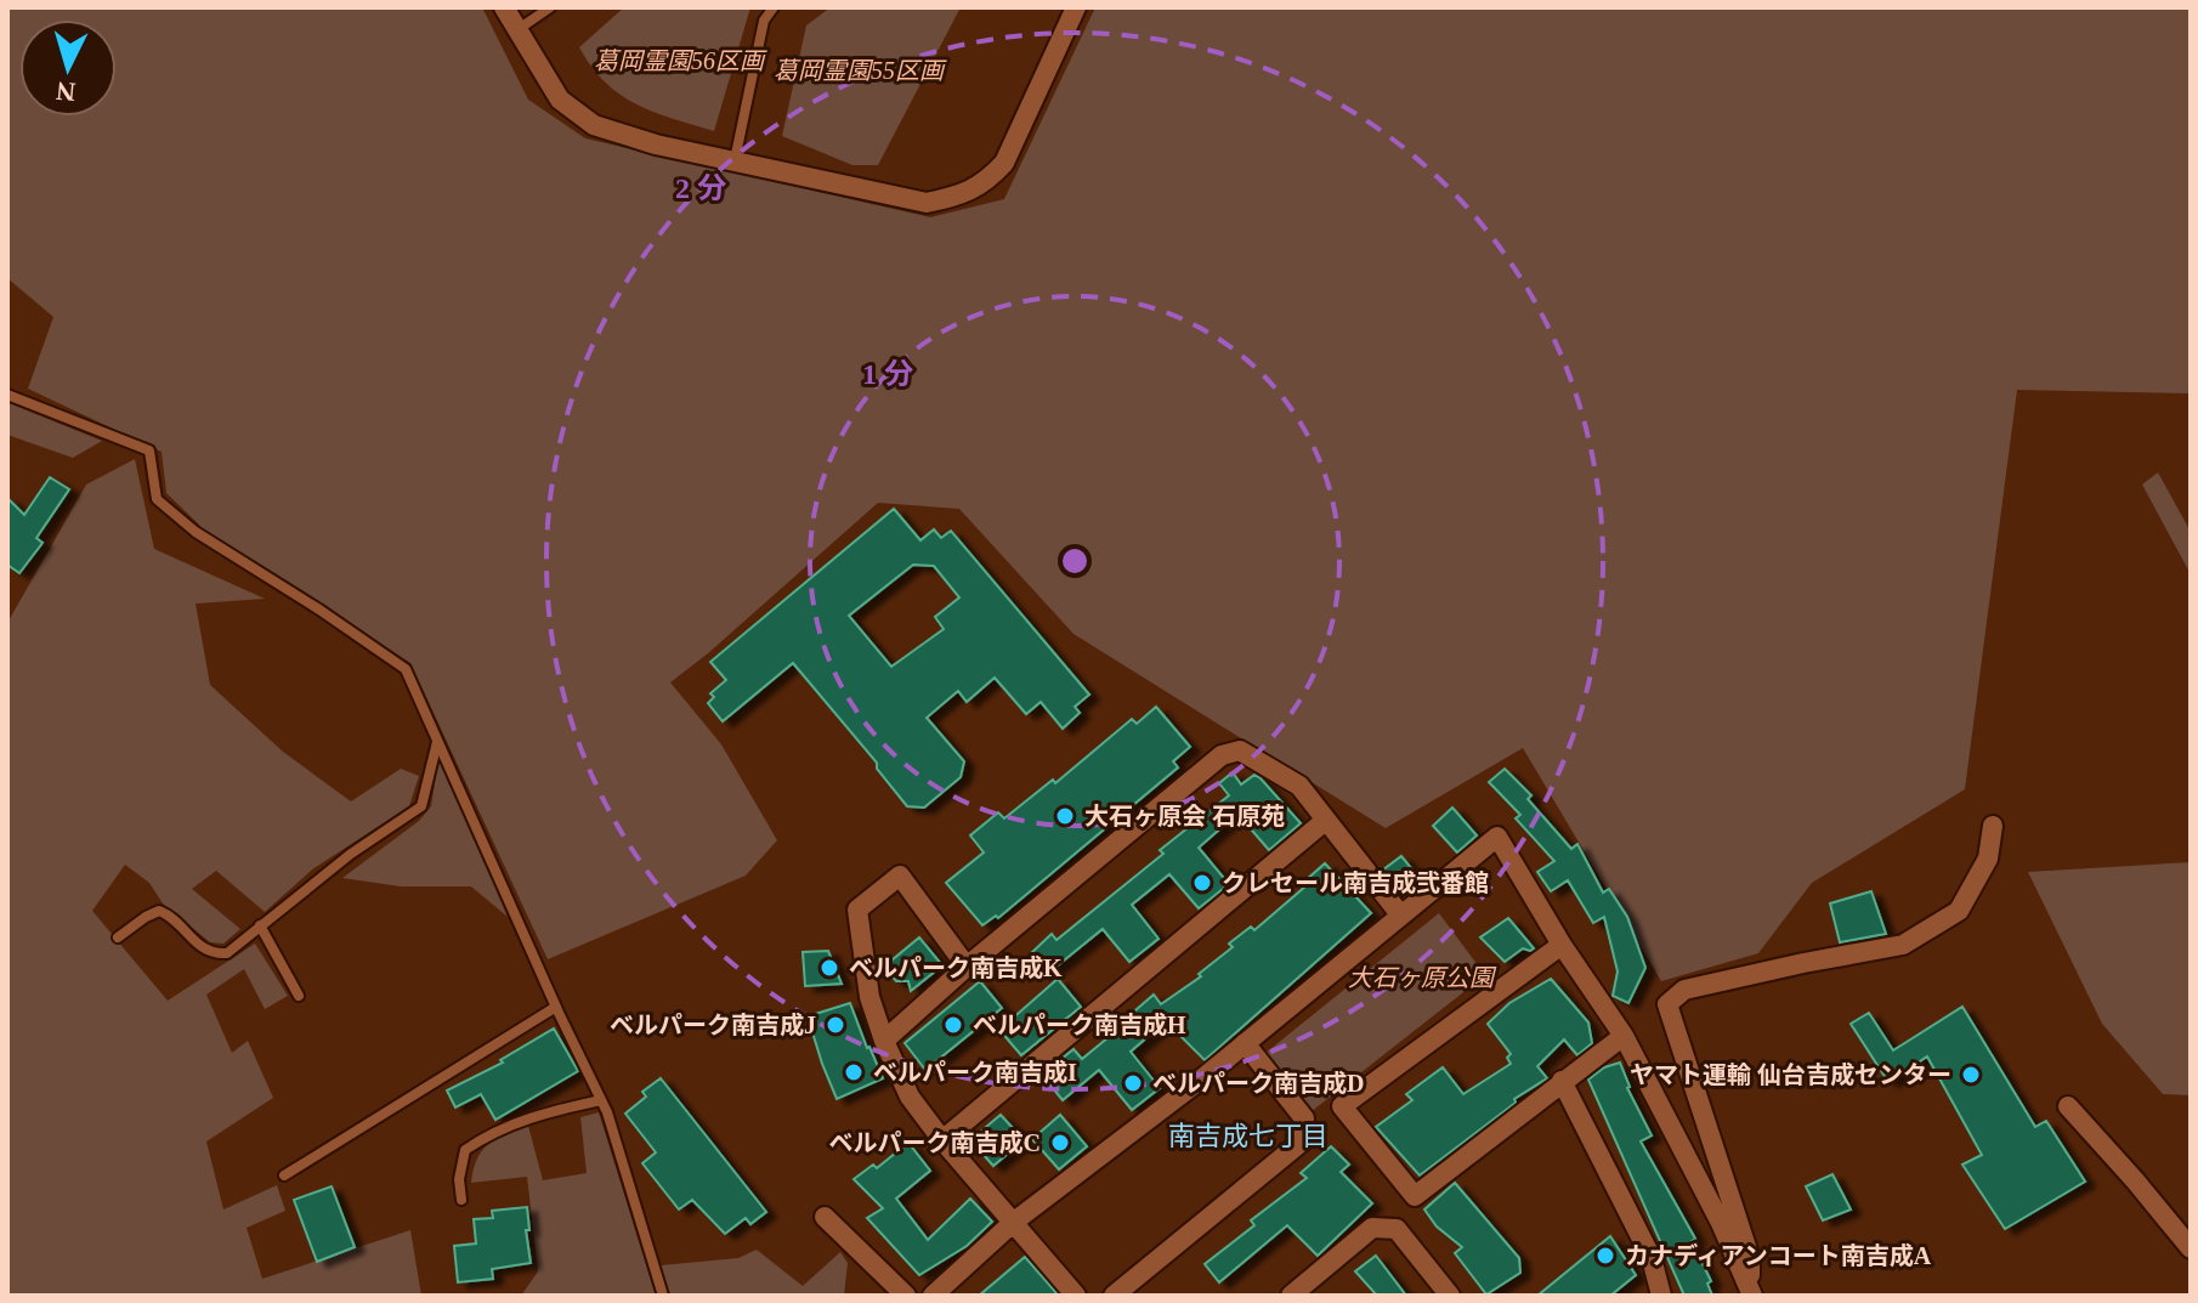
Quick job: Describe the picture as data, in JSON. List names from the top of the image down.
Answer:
{
  "districts": ["南吉成七丁目"],
  "parks": ["葛岡霊園56区画", "葛岡霊園55区画", "大石ヶ原公園"],
  "places": [
    "大石ヶ原会 石原苑",
    "クレセール南吉成弐番館",
    "ベルパーク南吉成K",
    "ベルパーク南吉成J",
    "ベルパーク南吉成H",
    "ベルパーク南吉成I",
    "ヤマト運輸 仙台吉成センター",
    "ベルパーク南吉成D",
    "ベルパーク南吉成C",
    "カナディアンコート南吉成A"
  ],
  "north": "bottom",
  "rings": ["2 分", "1 分"]
}
